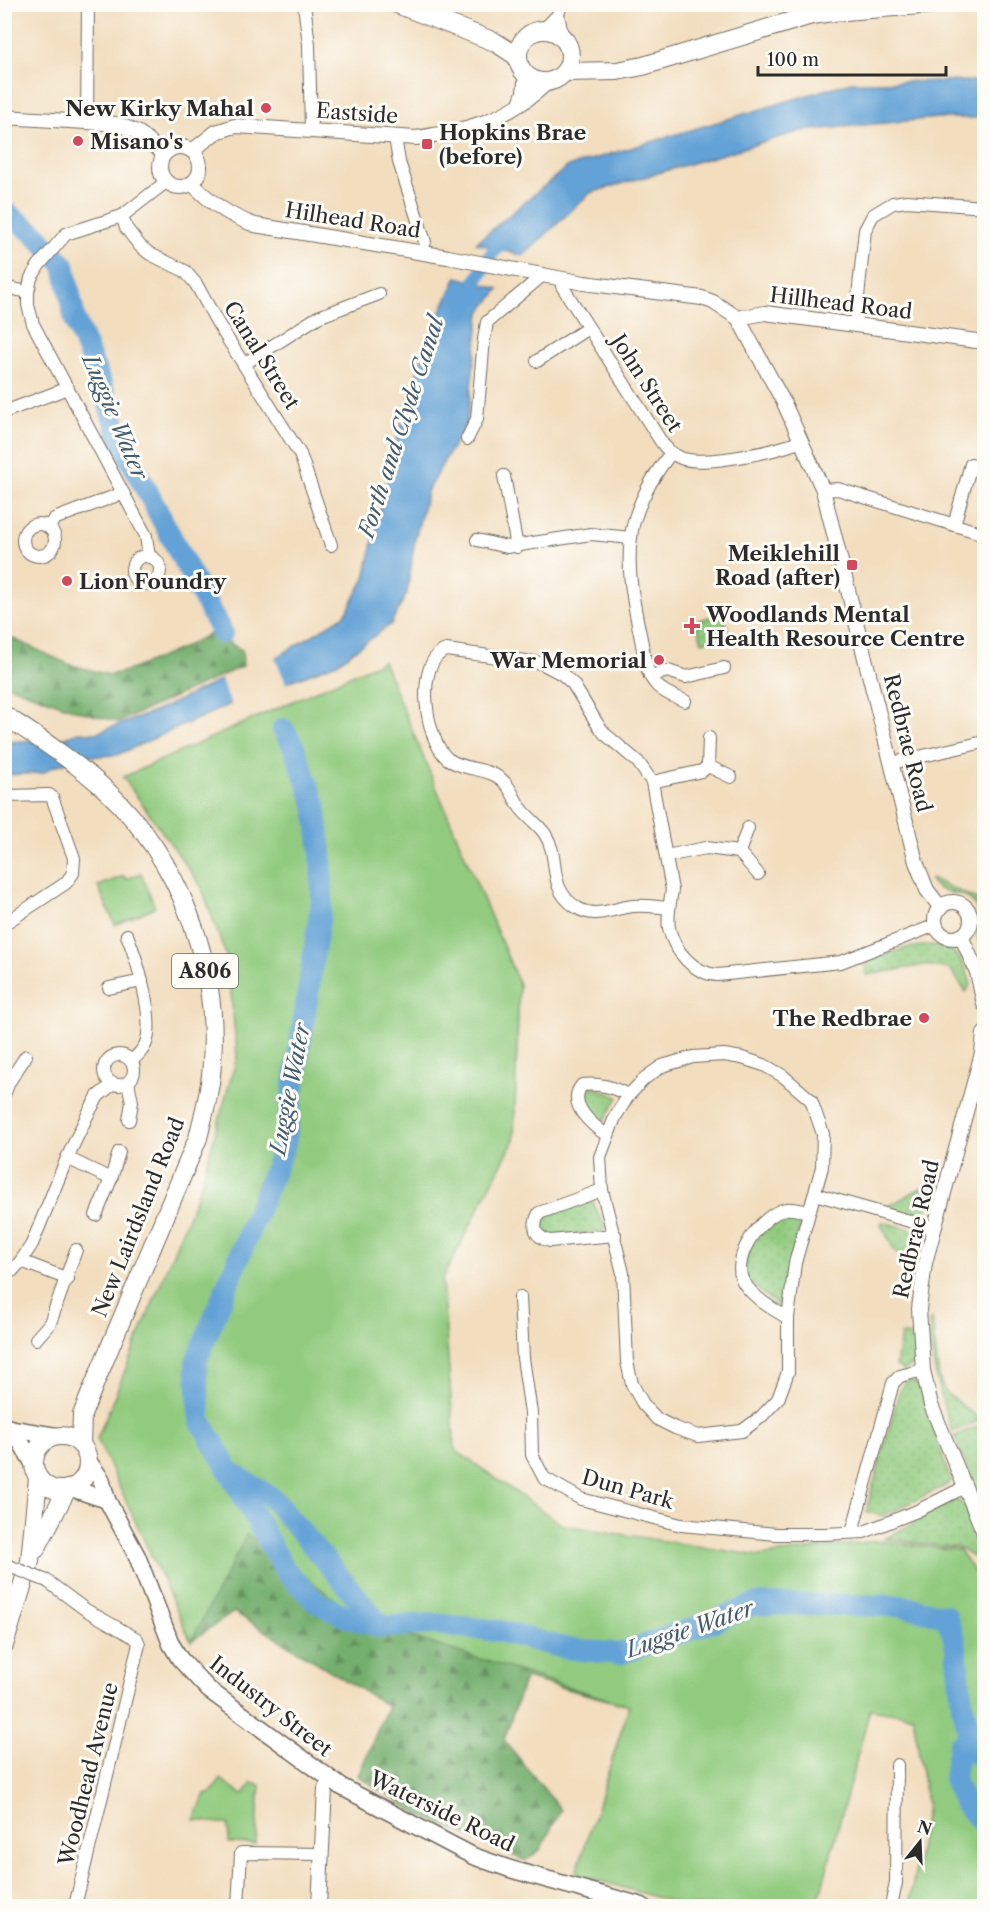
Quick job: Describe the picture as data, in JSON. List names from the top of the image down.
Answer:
{
  "streets": {
    "main road": [
      "A806",
      "New Lairdsland Road",
      "Industry Street",
      "Waterside Road"
    ],
    "street": [
      "Eastside",
      "Hilhead Road",
      "Hillhead Road",
      "Canal Street",
      "John Street",
      "Redbrae Road",
      "Dun Park",
      "Woodhead Avenue"
    ]
  },
  "crossings": [
    ["Eastside", "Hilhead Road"],
    ["Hillhead Road", "Redbrae Road"],
    ["John Street", "Redbrae Road"],
    ["Redbrae Road", "Dun Park"],
    ["New Lairdsland Road", "Industry Street"],
    ["Industry Street", "Waterside Road"]
  ],
  "water": ["Luggie Water", "Forth and Clyde Canal"],
  "places": {
    "other": [
      "New Kirky Mahal",
      "Misano's",
      "Lion Foundry",
      "War Memorial",
      "The Redbrae"
    ],
    "transit": ["Hopkins Brae (before)", "Meiklehill Road (after)"],
    "health": ["Woodlands Mental Health Resource Centre"]
  },
  "scale_bar": "100 m",
  "north": "top"
}
